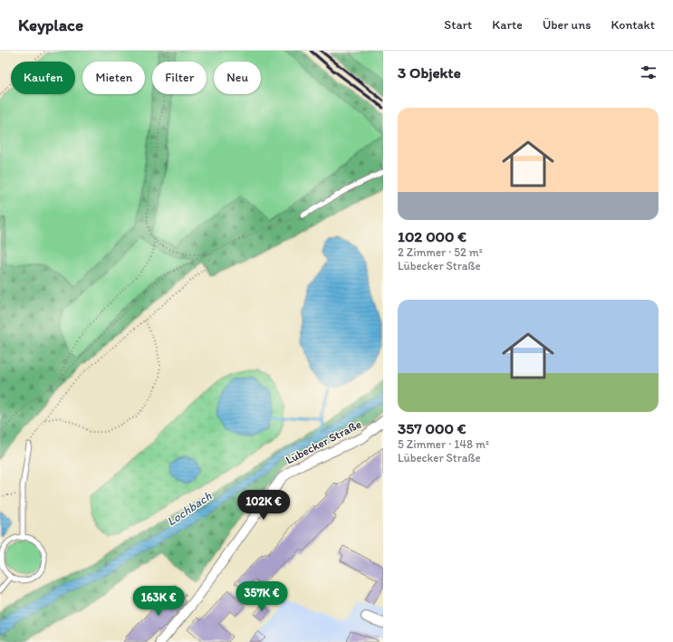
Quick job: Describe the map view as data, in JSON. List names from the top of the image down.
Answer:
{
  "streets": {
    "street": ["Lübecker Straße"]
  },
  "water": ["Lochbach"],
  "page": {
    "header": "Keyplace",
    "nav": [
      "Start",
      "Karte",
      "Über uns",
      "Kontakt"
    ],
    "heading": "3 Objekte",
    "chip": [
      "Kaufen",
      "Mieten",
      "Filter",
      "Neu"
    ],
    "list": [
      {
        "name": "102 000 €",
        "note": "2 Zimmer · 52 m² · Lübecker Straße"
      },
      {
        "name": "357 000 €",
        "note": "5 Zimmer · 148 m² · Lübecker Straße"
      }
    ],
    "price": ["102K €", "357K €", "163K €"]
  }
}
